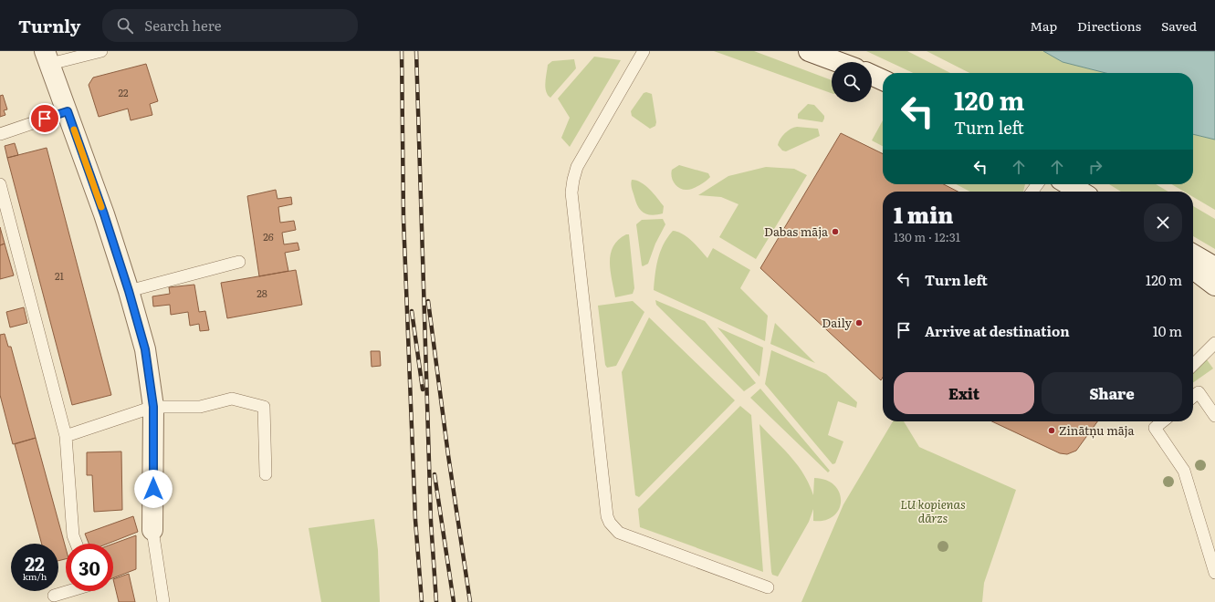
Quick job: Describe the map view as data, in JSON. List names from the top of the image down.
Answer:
{
  "parks": ["LU kopienas dārzs"],
  "places": ["Dabas māja", "Daily", "Zinātņu māja"],
  "house_numbers": [
    "22",
    "26",
    "21",
    "28"
  ],
  "page": {
    "header": "Turnly",
    "search": "Search here",
    "nav": ["Map", "Directions", "Saved"],
    "turn": ["120 m", "Turn left"],
    "heading": ["1 min", "130 m · 12:31"],
    "list": [
      {
        "name": "Turn left",
        "value": "120 m"
      },
      {
        "name": "Arrive at destination",
        "value": "10 m"
      }
    ],
    "buttons": ["Exit", "Share"],
    "speed": "22 km/h",
    "limit": "30"
  }
}
